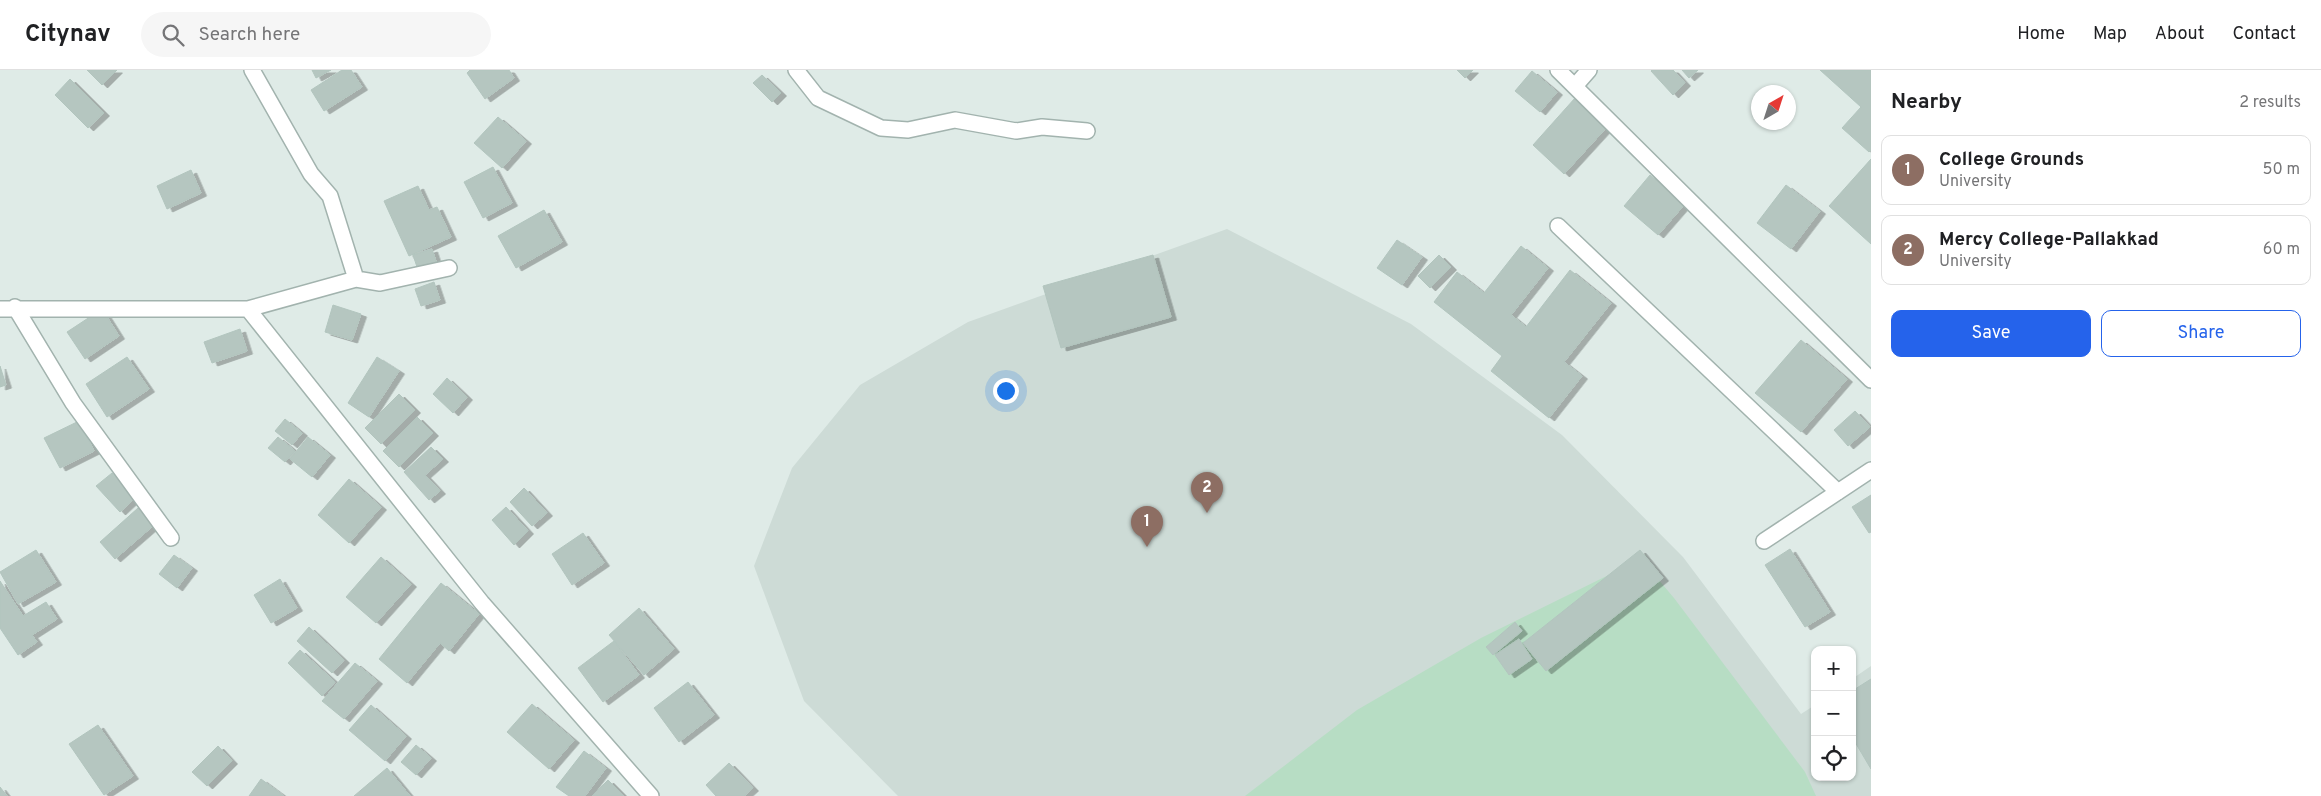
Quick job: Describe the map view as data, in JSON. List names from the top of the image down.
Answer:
{
  "north": "top right",
  "page": {
    "header": "Citynav",
    "search": "Search here",
    "nav": [
      "Home",
      "Map",
      "About",
      "Contact"
    ],
    "heading": ["Nearby", "2 results"],
    "list": [
      {
        "mark": "1",
        "name": "College Grounds",
        "note": "University",
        "value": "50 m"
      },
      {
        "mark": "2",
        "name": "Mercy College-Pallakkad",
        "note": "University",
        "value": "60 m"
      }
    ],
    "buttons": ["Save", "Share"],
    "pins": ["2", "1"],
    "map_buttons": ["+", "−"]
  }
}
